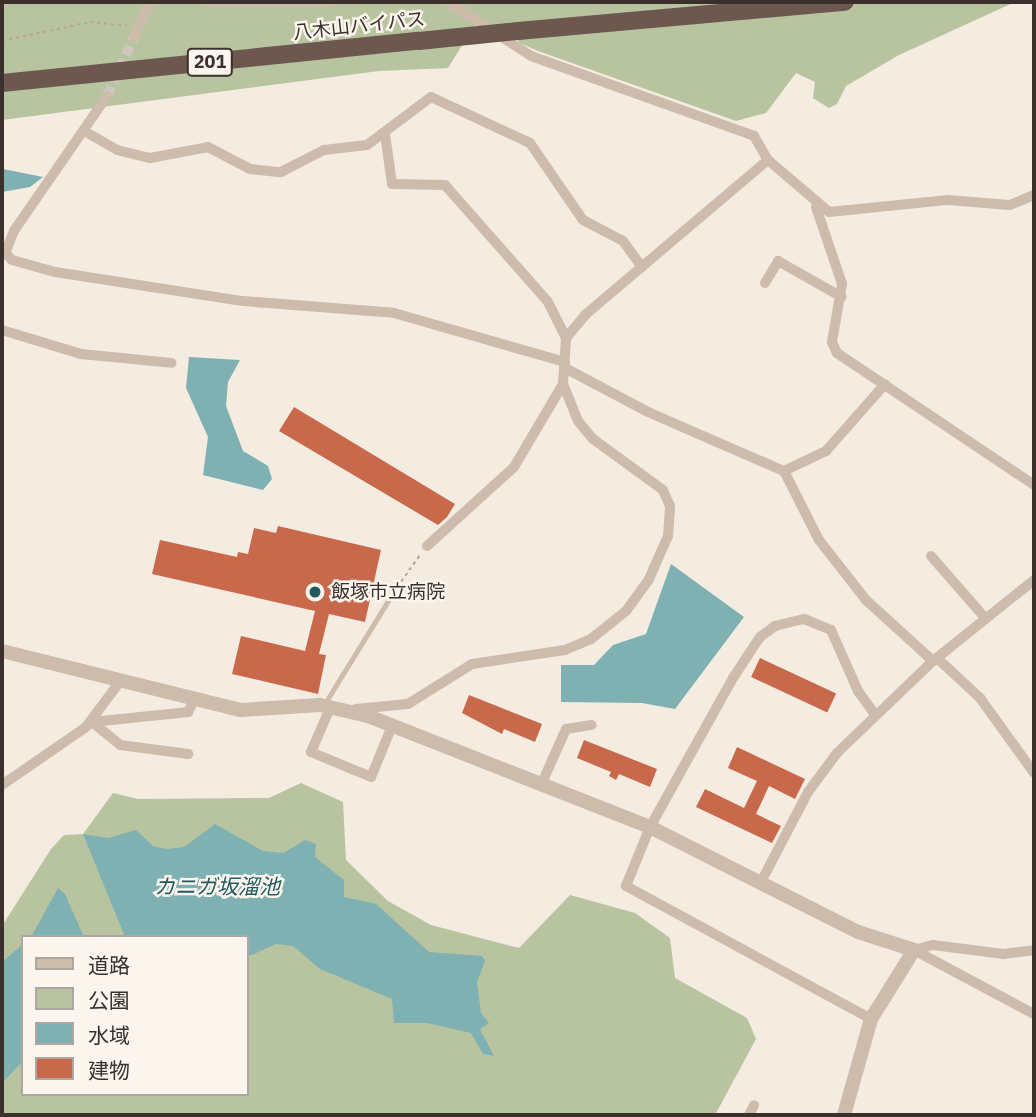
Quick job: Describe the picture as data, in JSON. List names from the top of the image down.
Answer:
{
  "streets": {
    "highway": ["八木山バイパス", "201"]
  },
  "water": ["カニガ坂溜池"],
  "places": ["飯塚市立病院"],
  "legend": [
    "道路",
    "公園",
    "水域",
    "建物"
  ]
}
